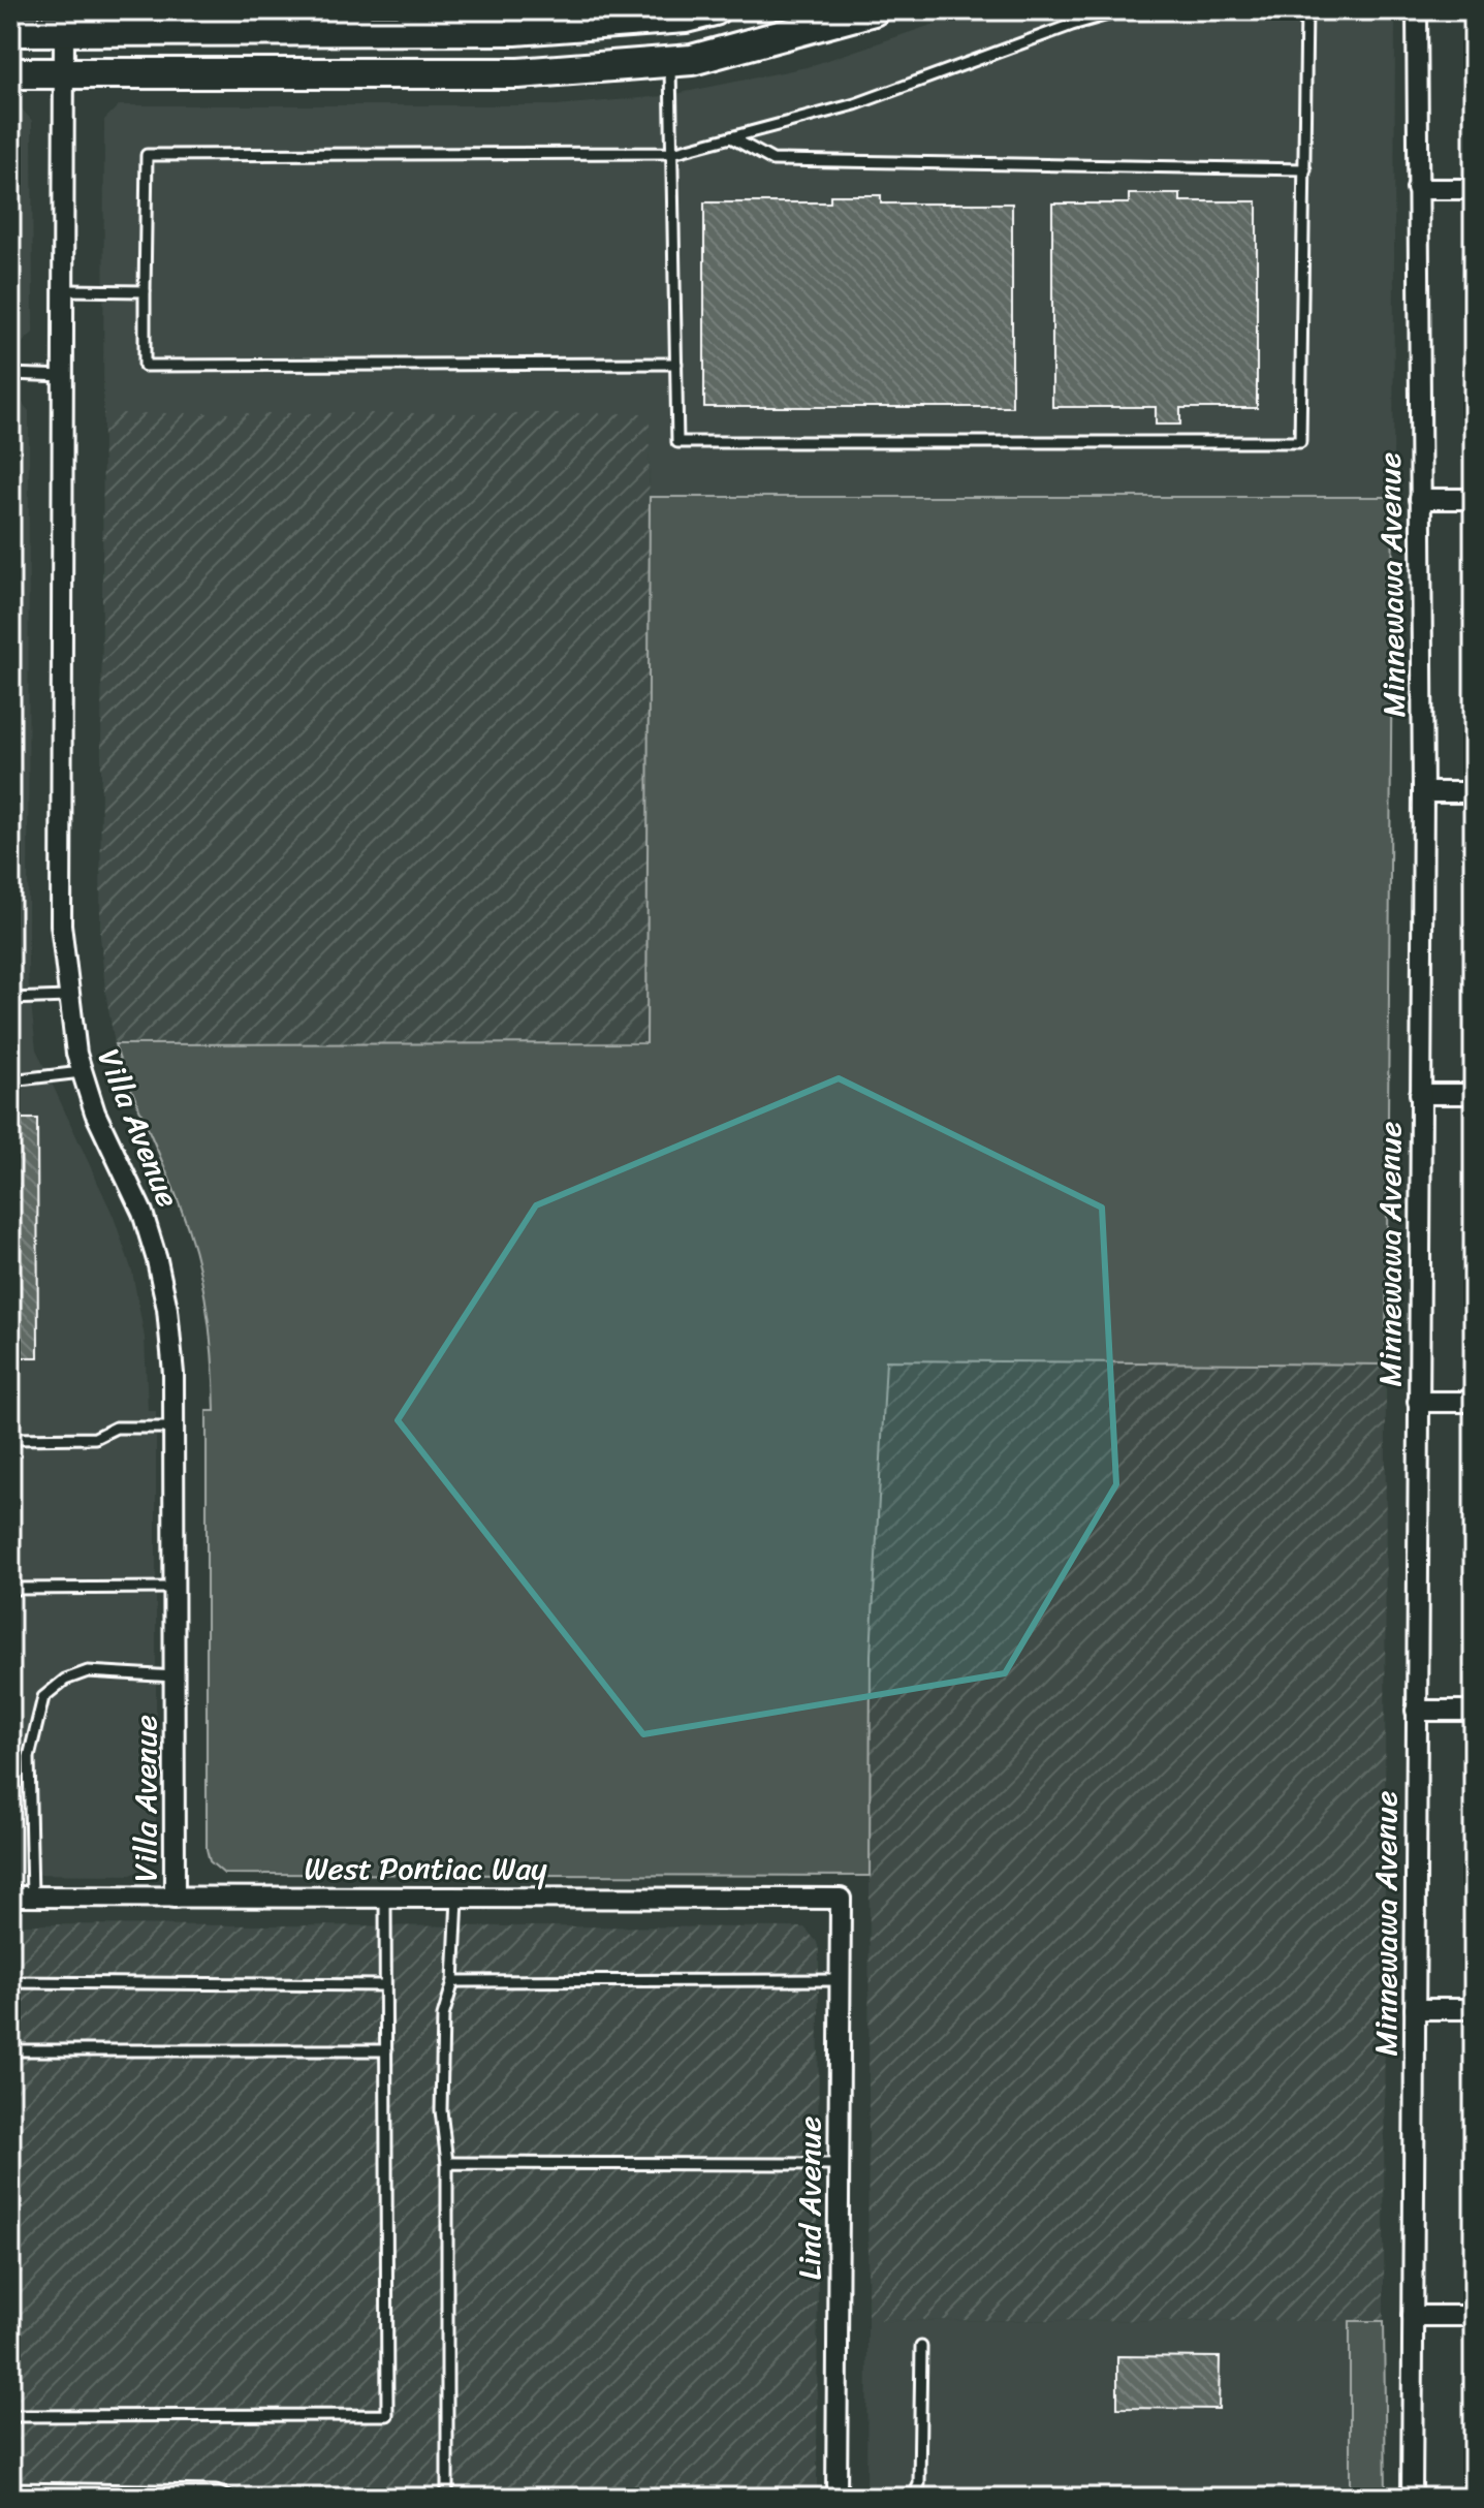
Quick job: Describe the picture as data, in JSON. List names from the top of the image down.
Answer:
{
  "streets": {
    "street": [
      "Minnewawa Avenue",
      "Villa Avenue",
      "West Pontiac Way",
      "Lind Avenue"
    ]
  },
  "crossings": [
    ["Villa Avenue", "West Pontiac Way"],
    ["West Pontiac Way", "Lind Avenue"]
  ]
}
